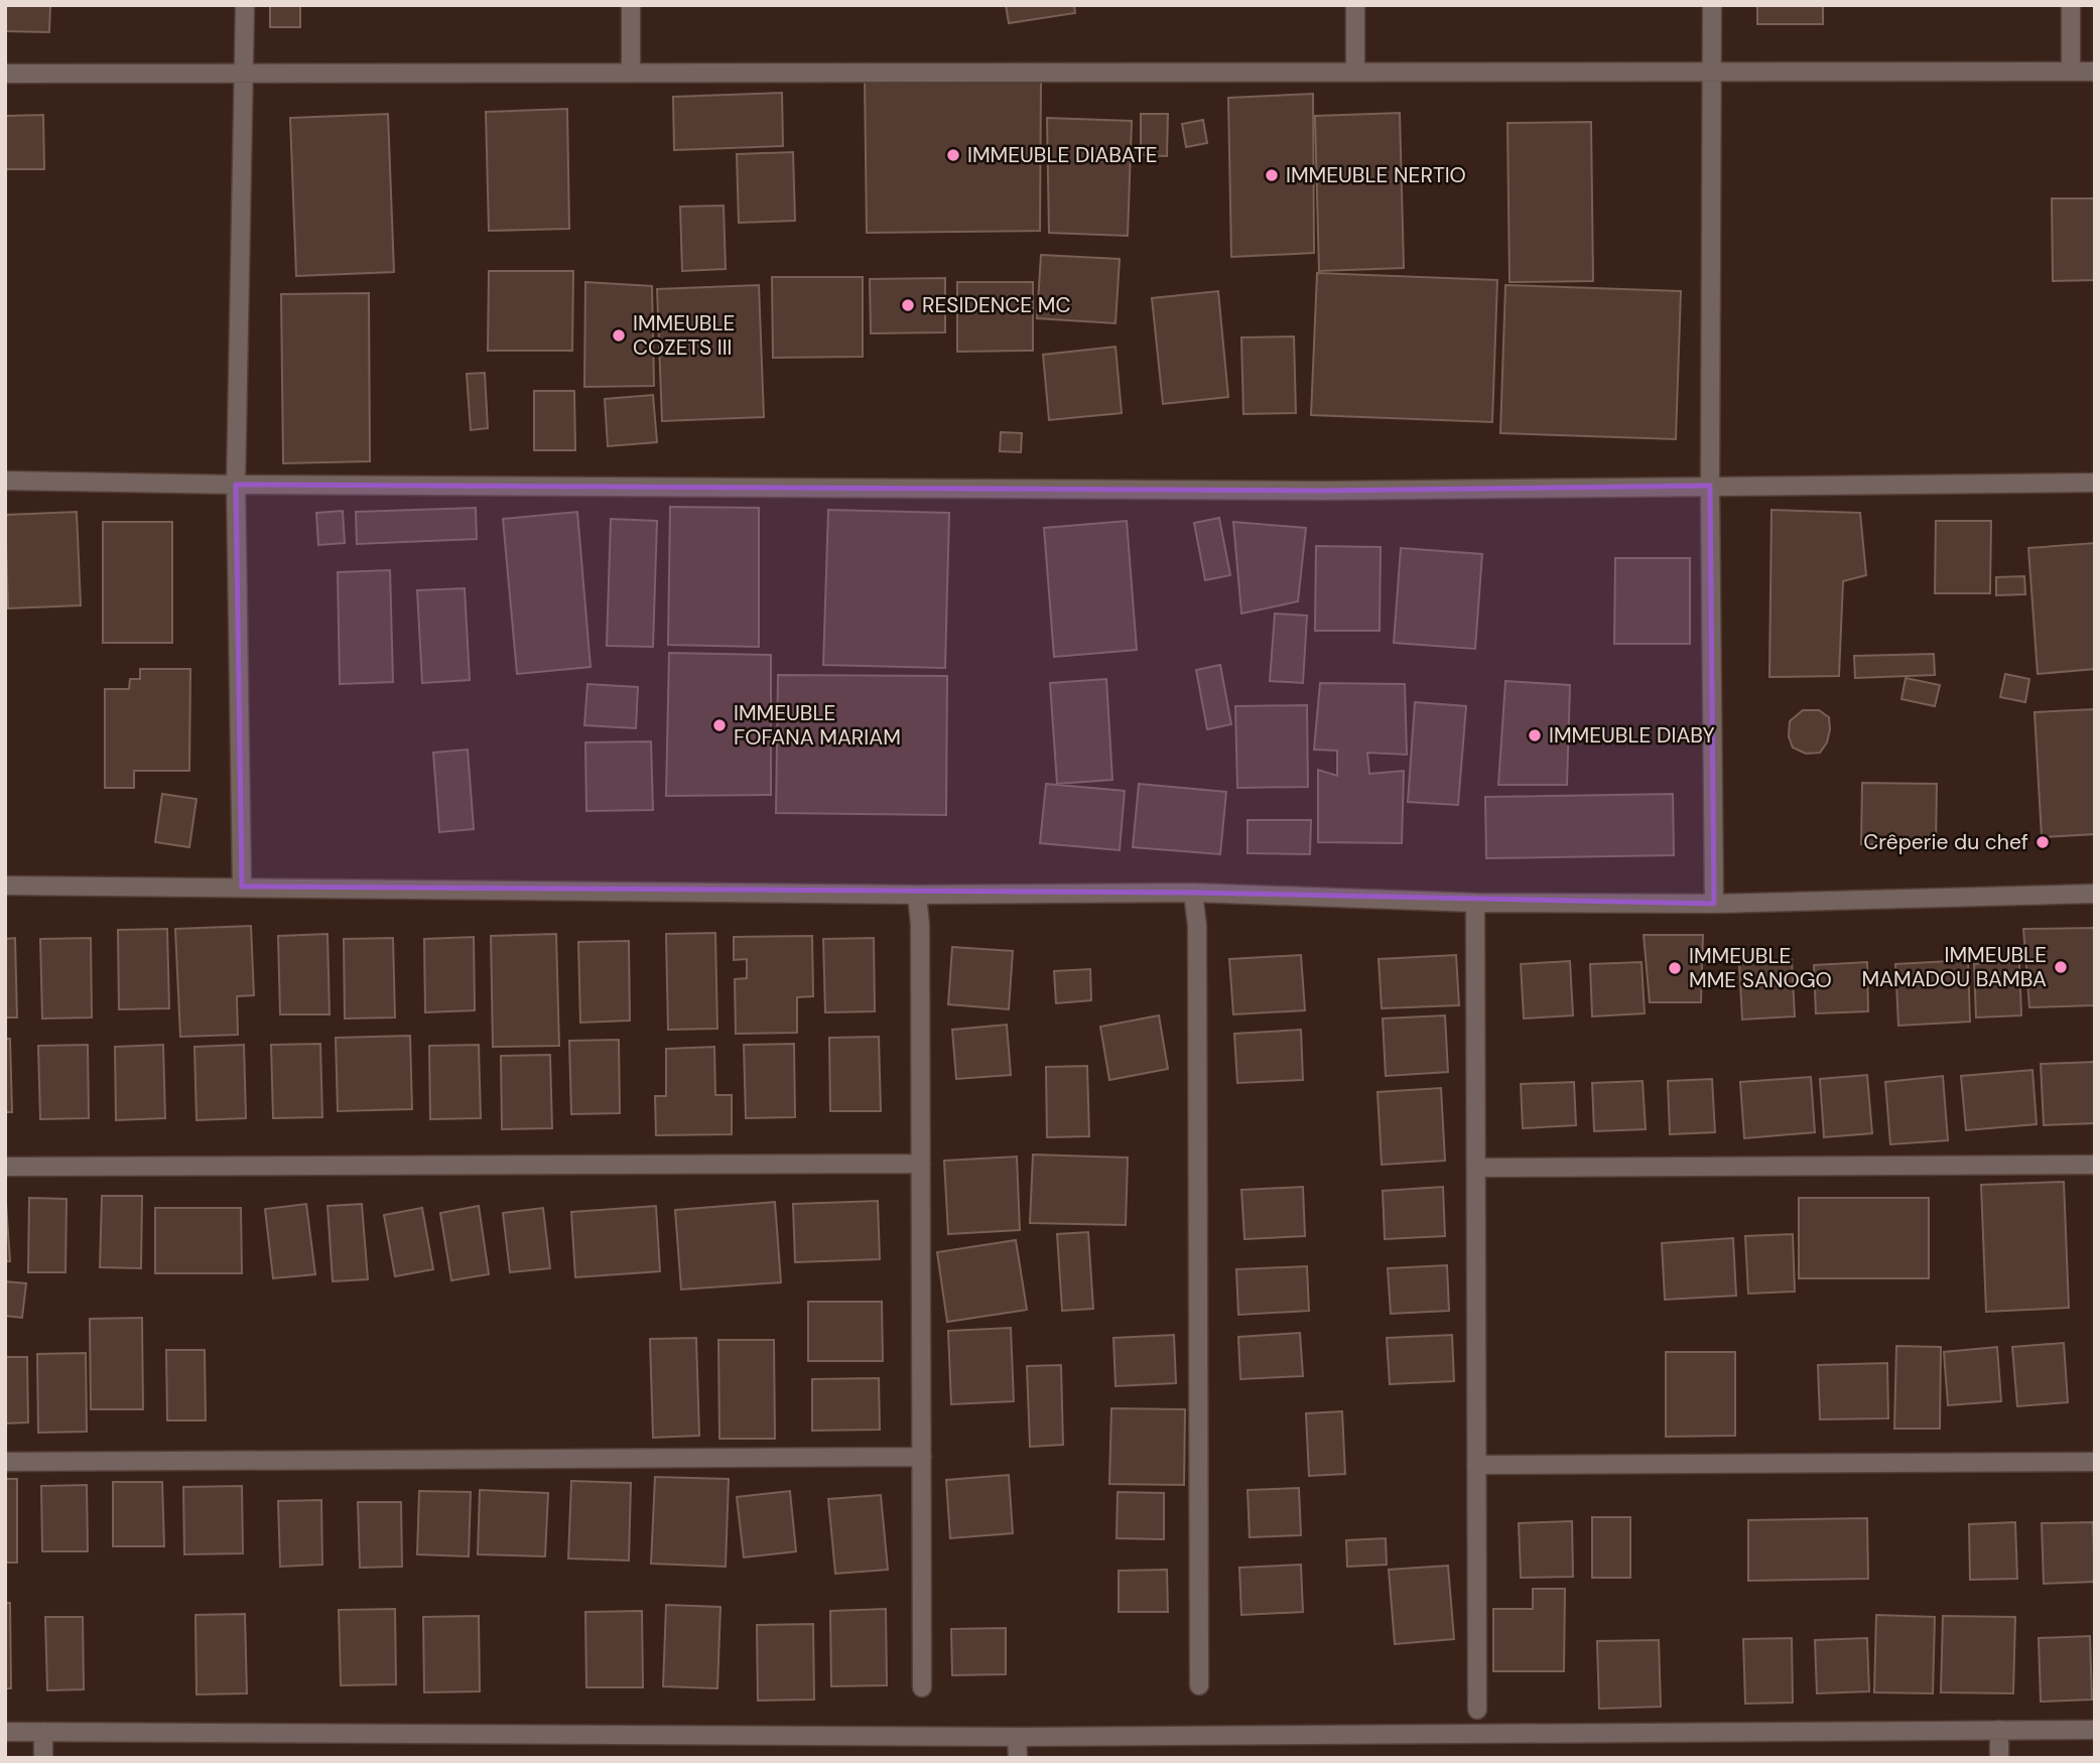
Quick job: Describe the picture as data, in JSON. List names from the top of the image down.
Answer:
{
  "places": [
    "IMMEUBLE DIABATE",
    "IMMEUBLE NERTIO",
    "RESIDENCE MC",
    "IMMEUBLE COZETS III",
    "IMMEUBLE FOFANA MARIAM",
    "IMMEUBLE DIABY",
    "Crêperie du chef",
    "IMMEUBLE MAMADOU BAMBA",
    "IMMEUBLE MME SANOGO"
  ]
}
